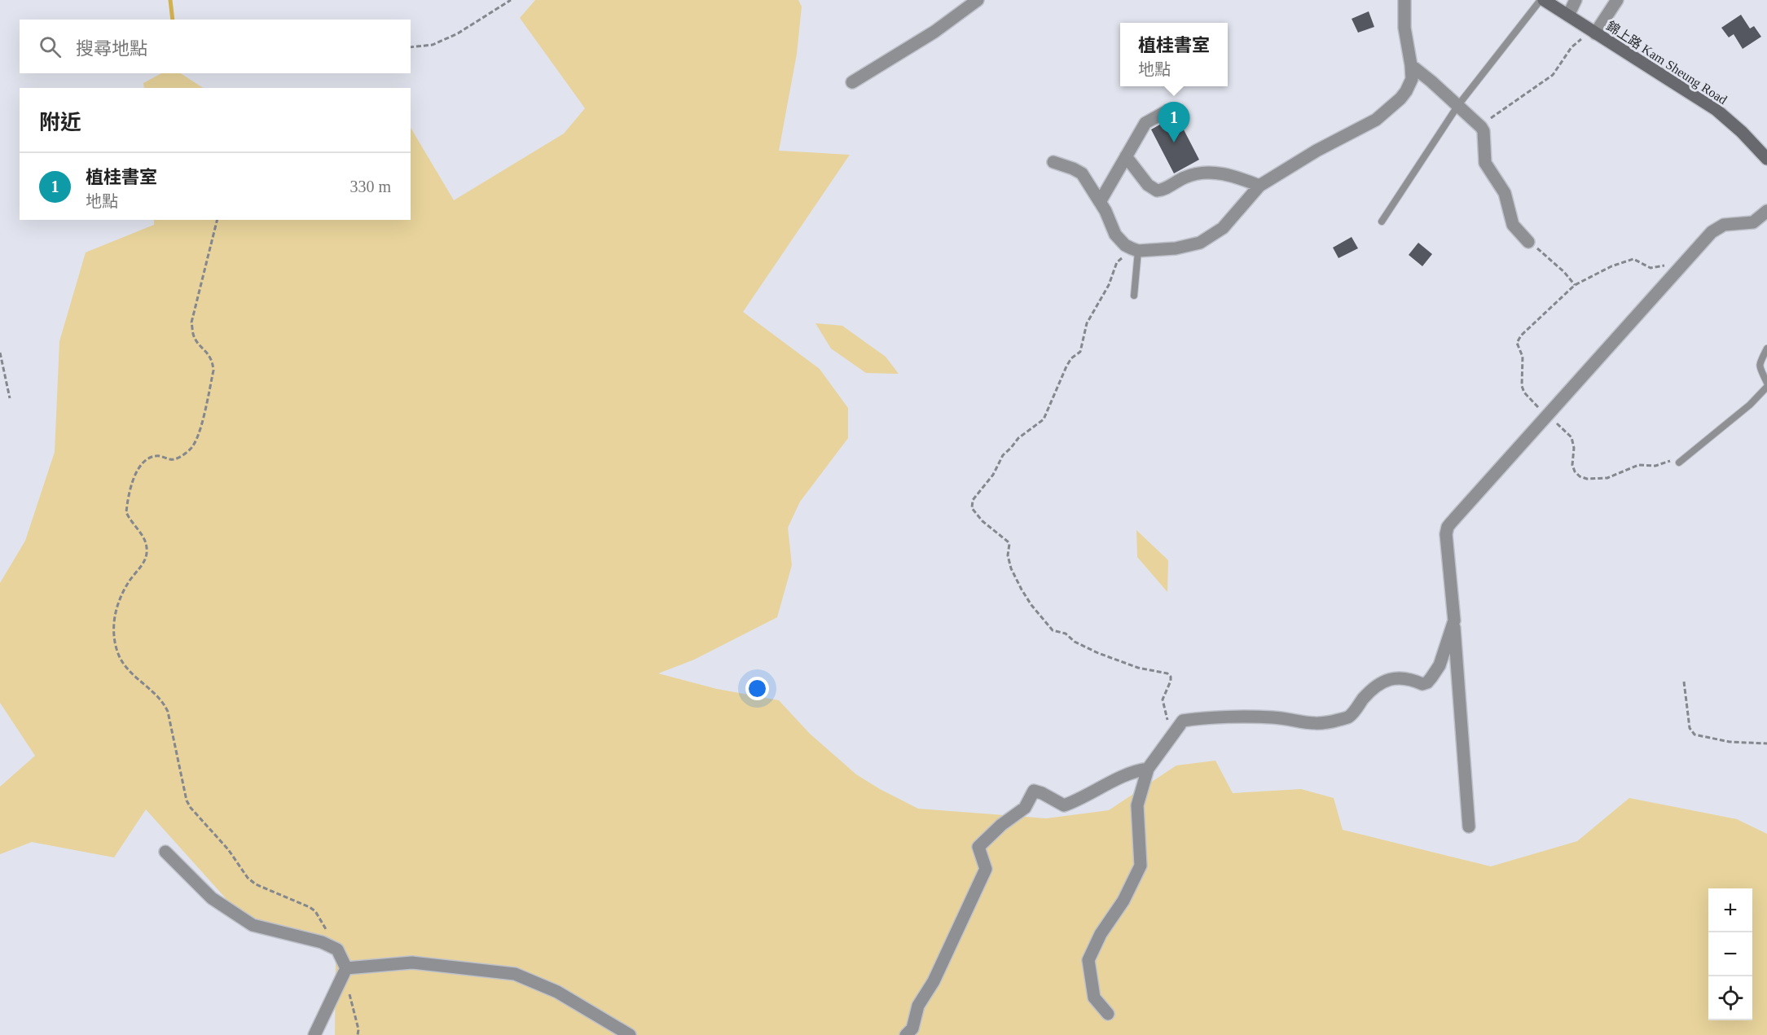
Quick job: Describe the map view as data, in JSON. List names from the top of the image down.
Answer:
{
  "streets": {
    "main road": ["錦上路 Kam Sheung Road"]
  },
  "page": {
    "search": "搜尋地點",
    "popup": ["植桂書室", "地點"],
    "heading": "附近",
    "pins": "1",
    "list": [
      {
        "mark": "1",
        "name": "植桂書室",
        "note": "地點",
        "value": "330 m"
      }
    ],
    "map_buttons": ["+", "−"]
  }
}
